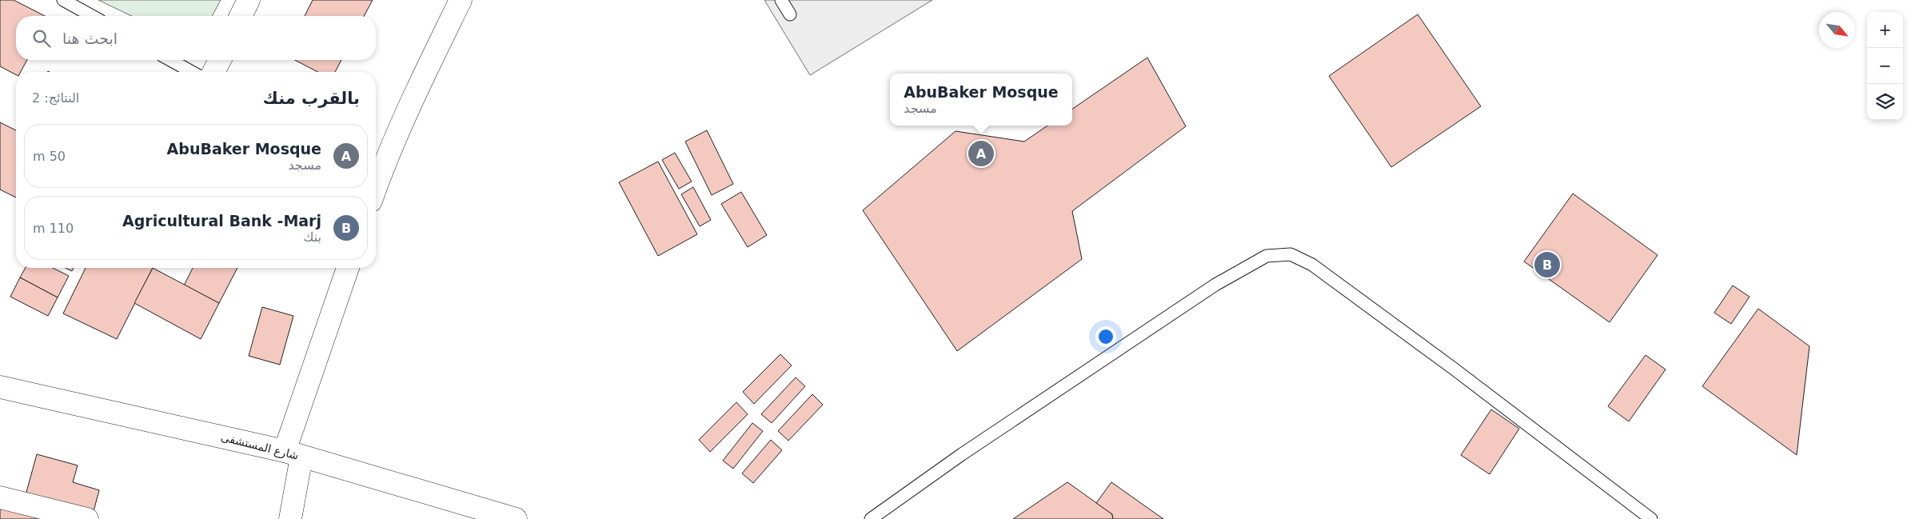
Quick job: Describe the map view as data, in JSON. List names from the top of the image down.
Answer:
{
  "streets": {
    "main road": ["شارع المستشفى"]
  },
  "north": "bottom right",
  "page": {
    "map_buttons": ["+", "−"],
    "search": "ابحث هنا",
    "heading": ["بالقرب منك", "النتائج: 2"],
    "popup": ["AbuBaker Mosque", "مسجد"],
    "list": [
      {
        "mark": "A",
        "name": "AbuBaker Mosque",
        "note": "مسجد",
        "value": "50 m"
      },
      {
        "mark": "B",
        "name": "Agricultural Bank -Marj",
        "note": "بنك",
        "value": "110 m"
      }
    ],
    "pins": ["A", "B"]
  }
}
